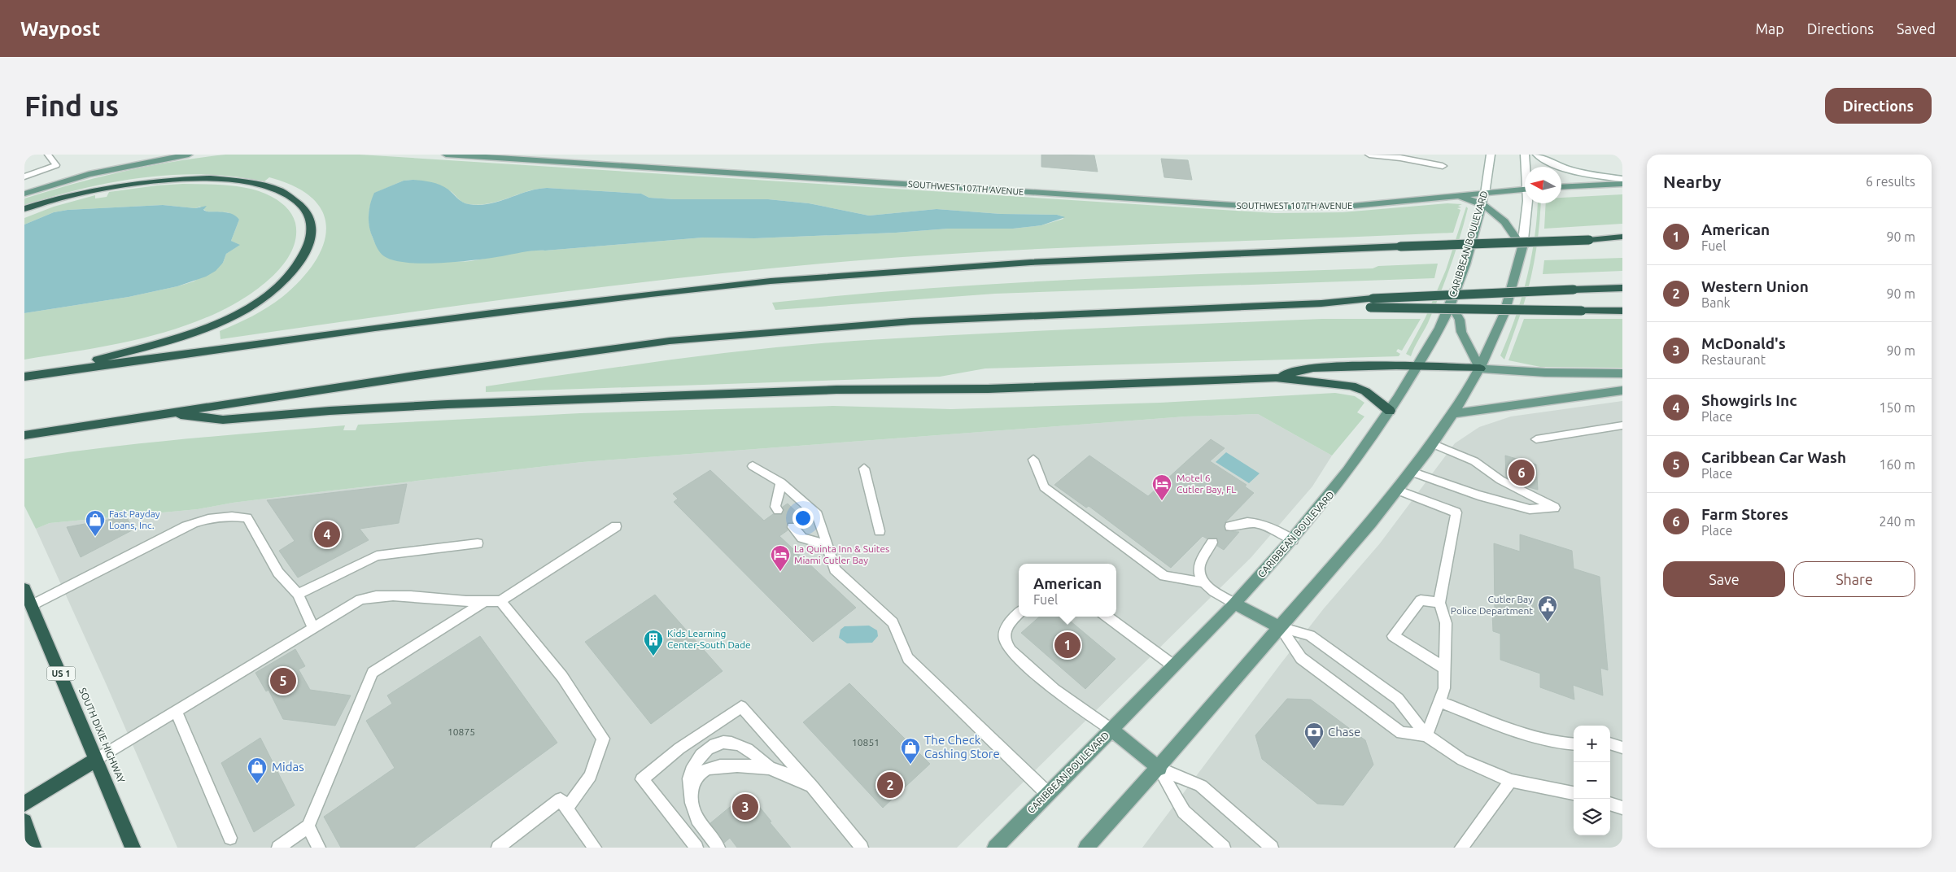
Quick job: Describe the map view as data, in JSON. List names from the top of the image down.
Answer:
{
  "streets": {
    "highway": ["US 1", "SOUTH DIXIE HIGHWAY"],
    "main road": ["SOUTHWEST 107TH AVENUE", "CARIBBEAN BOULEVARD"]
  },
  "crossings": [
    ["SOUTHWEST 107TH AVENUE", "CARIBBEAN BOULEVARD"]
  ],
  "places": {
    "hotel": ["Motel 6 Cutler Bay, FL", "La Quinta Inn & Suites Miami Cutler Bay"],
    "shop": ["Fast Payday Loans, Inc.", "The Check Cashing Store", "Midas"],
    "public building": ["Cutler Bay Police Department"],
    "building": ["Kids Learning Center-South Dade"],
    "bank": ["Chase"]
  },
  "house_numbers": ["10875", "10851"],
  "north": "left",
  "page": {
    "header": "Waypost",
    "nav": ["Map", "Directions", "Saved"],
    "buttons": [
      "Directions",
      ["Save", "Share"]
    ],
    "title": "Find us",
    "heading": ["Nearby", "6 results"],
    "list": [
      {
        "mark": "1",
        "name": "American",
        "note": "Fuel",
        "value": "90 m"
      },
      {
        "mark": "2",
        "name": "Western Union",
        "note": "Bank",
        "value": "90 m"
      },
      {
        "mark": "3",
        "name": "McDonald's",
        "note": "Restaurant",
        "value": "90 m"
      },
      {
        "mark": "4",
        "name": "Showgirls Inc",
        "note": "Place",
        "value": "150 m"
      },
      {
        "mark": "5",
        "name": "Caribbean Car Wash",
        "note": "Place",
        "value": "160 m"
      },
      {
        "mark": "6",
        "name": "Farm Stores",
        "note": "Place",
        "value": "240 m"
      }
    ],
    "pins": [
      "6",
      "4",
      "1",
      "5",
      "2",
      "3"
    ],
    "popup": ["American", "Fuel"],
    "map_buttons": ["+", "−"]
  }
}
